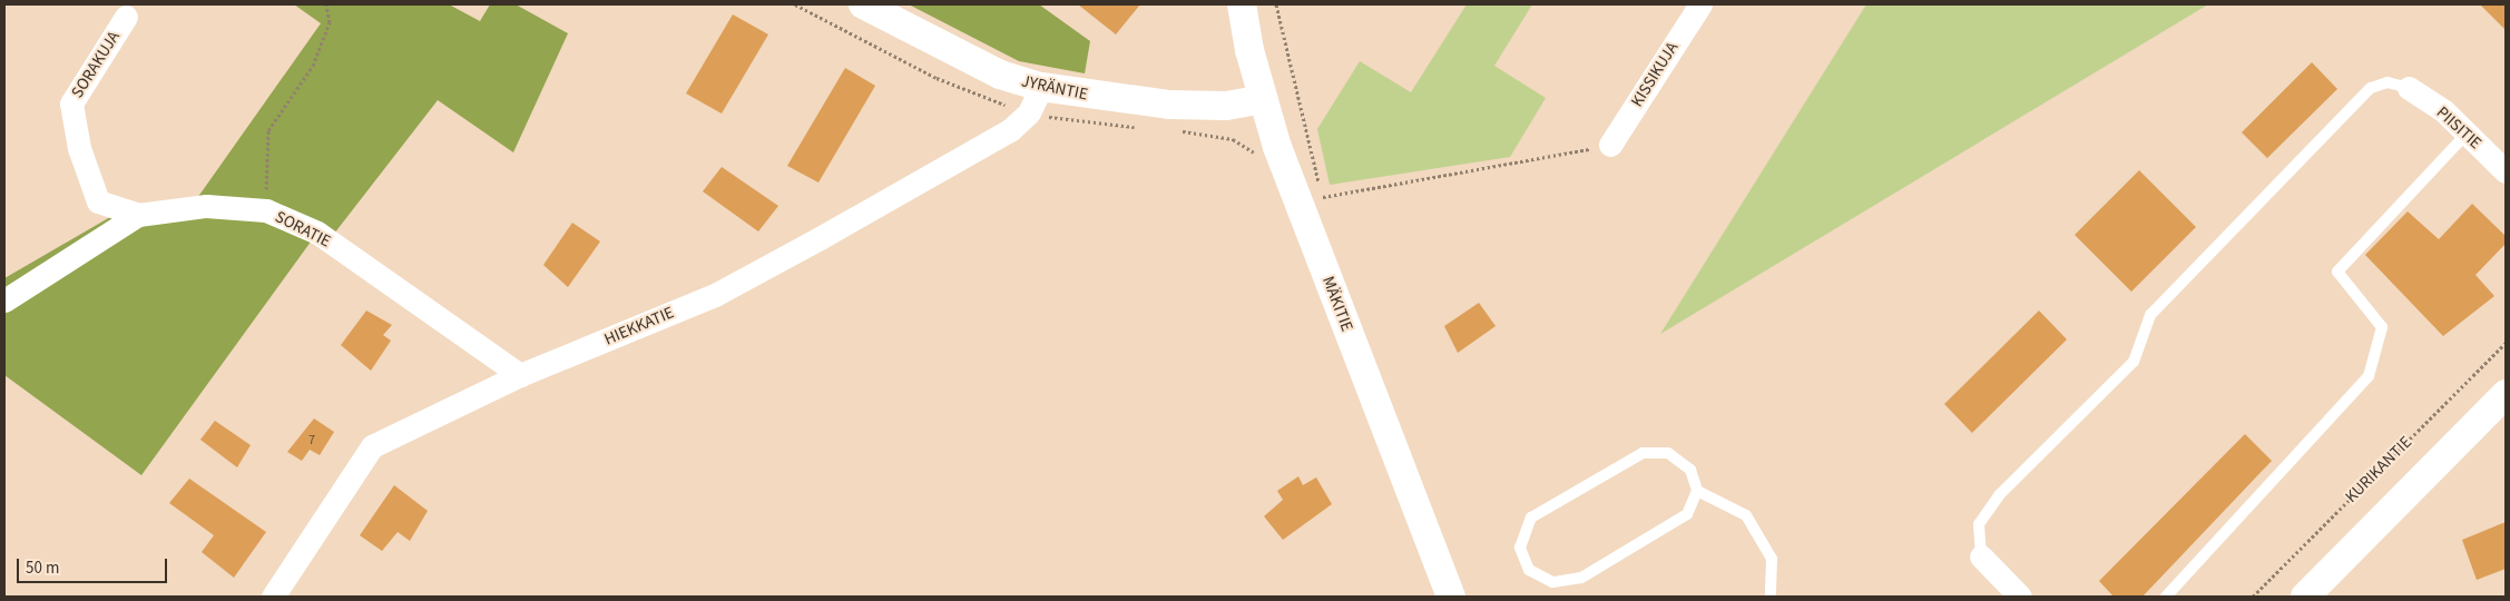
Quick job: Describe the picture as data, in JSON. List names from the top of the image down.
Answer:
{
  "streets": {
    "street": [
      "SORAKUJA",
      "KISSIKUJA",
      "JYRÄNTIE",
      "PIISITIE",
      "SORATIE",
      "MÄKITIE",
      "HIEKKATIE"
    ],
    "path": ["KURIKANTIE"]
  },
  "crossings": [
    ["SORAKUJA", "SORATIE"],
    ["JYRÄNTIE", "MÄKITIE"],
    ["JYRÄNTIE", "HIEKKATIE"],
    ["SORATIE", "HIEKKATIE"]
  ],
  "house_numbers": ["7"],
  "scale_bar": "50 m"
}
